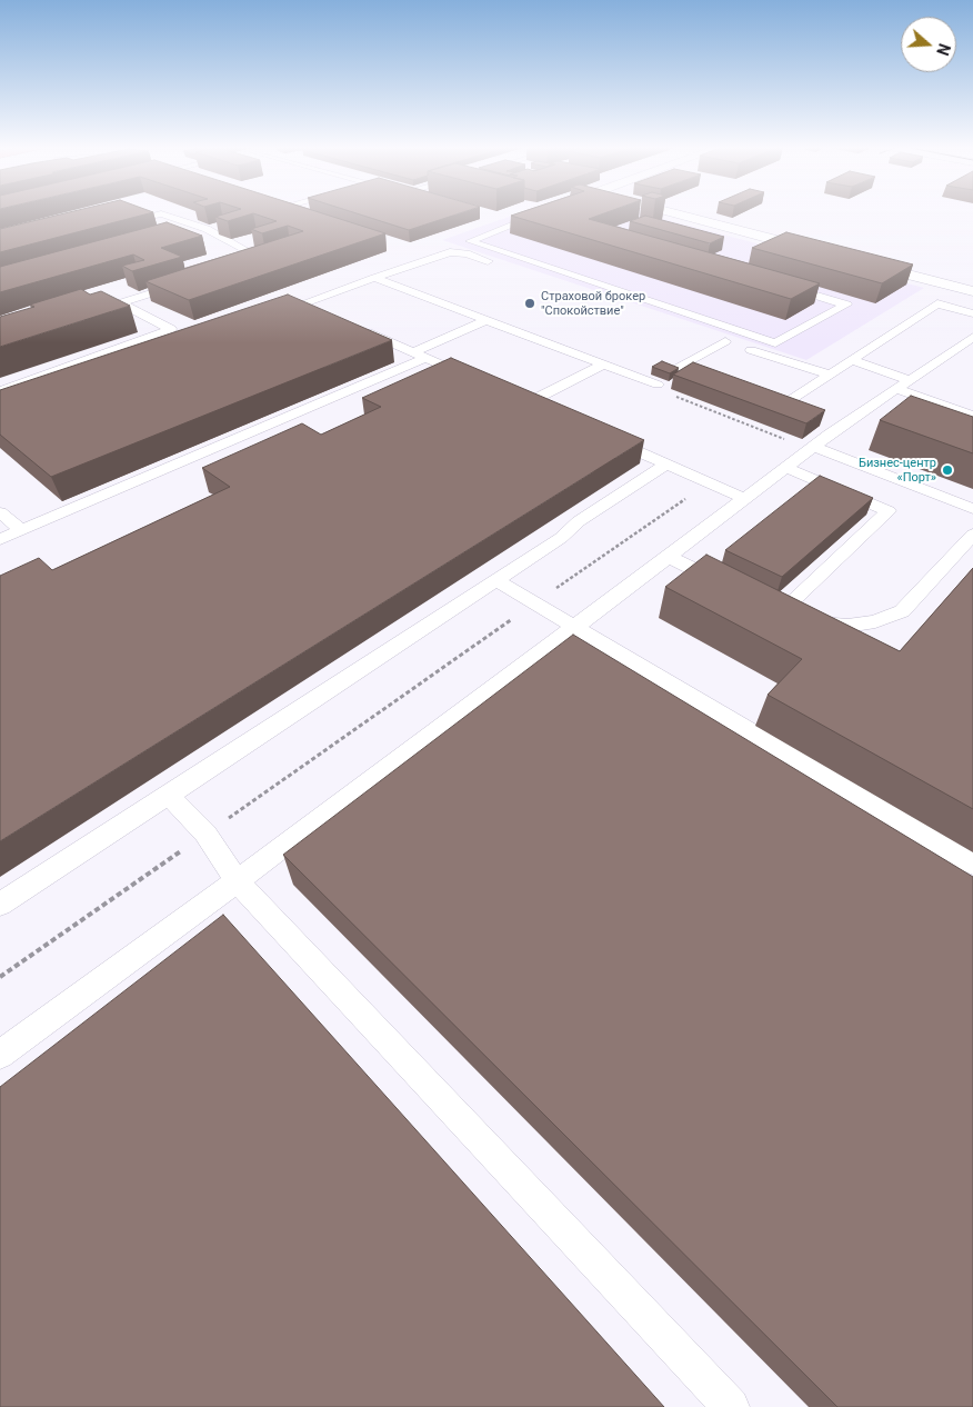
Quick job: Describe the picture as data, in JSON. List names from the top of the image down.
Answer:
{
  "places": ["Страховой брокер \"Спокойствие\"", "Бизнес-центр «Порт»"],
  "north": "right"
}
